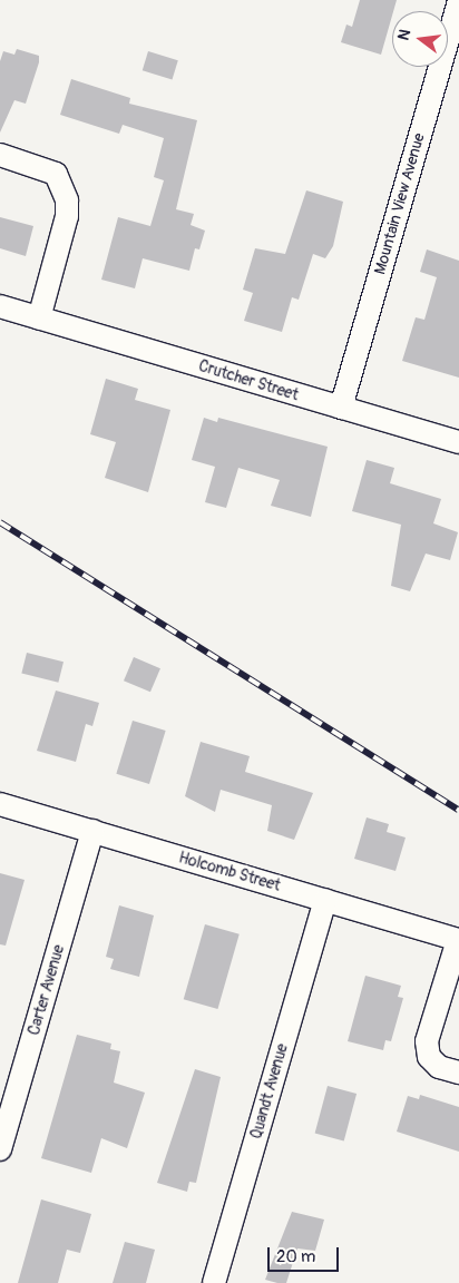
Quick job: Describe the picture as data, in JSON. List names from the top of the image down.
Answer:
{
  "streets": {
    "street": [
      "Mountain View Avenue",
      "Crutcher Street",
      "Holcomb Street",
      "Carter Avenue",
      "Quandt Avenue"
    ]
  },
  "crossings": [
    ["Mountain View Avenue", "Crutcher Street"],
    ["Holcomb Street", "Carter Avenue"],
    ["Holcomb Street", "Quandt Avenue"]
  ],
  "scale_bar": "20 m",
  "north": "left"
}
